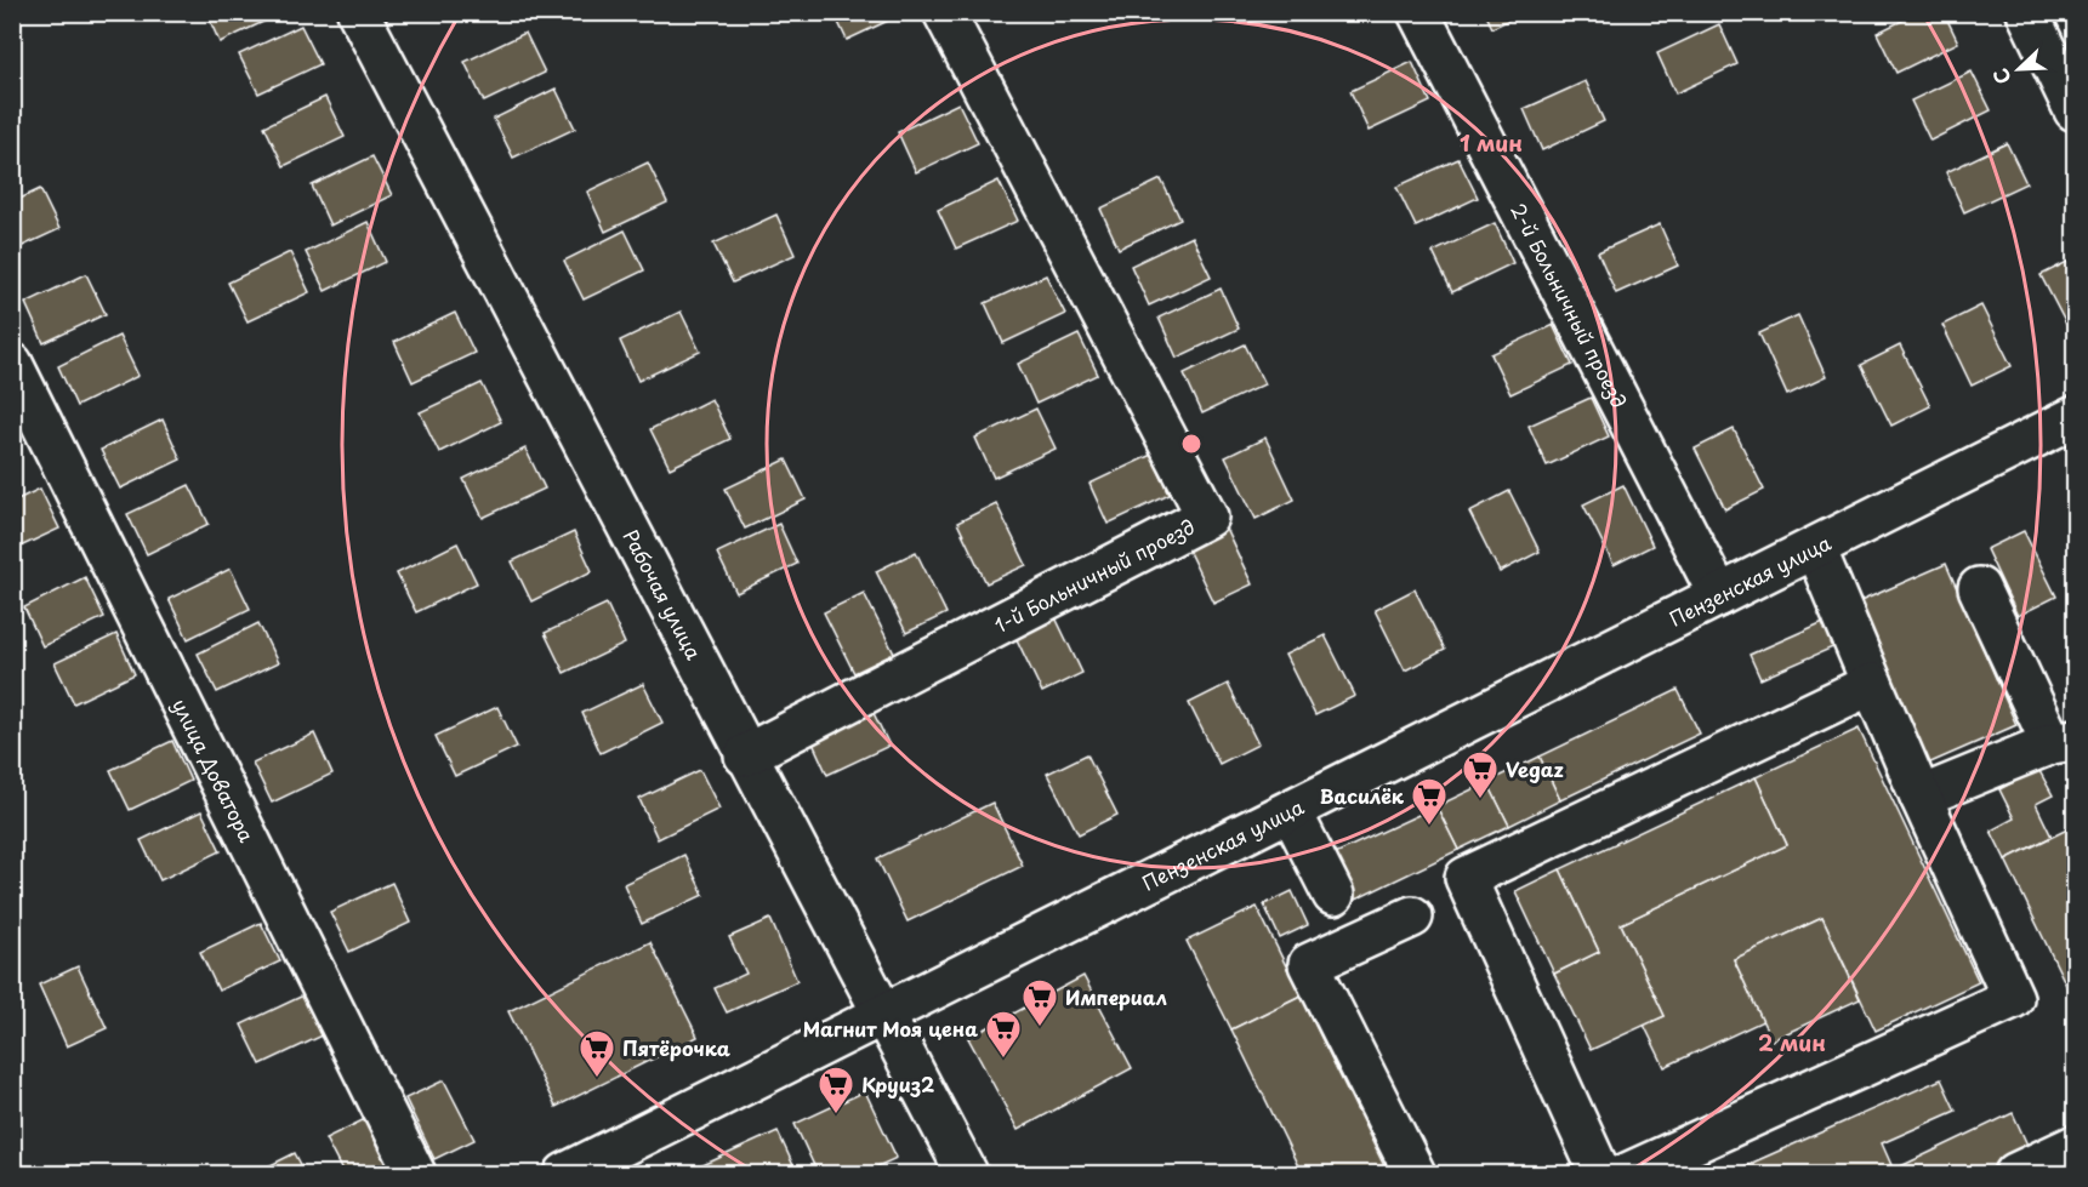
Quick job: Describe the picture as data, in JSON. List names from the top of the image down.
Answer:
{
  "streets": {
    "street": [
      "2-й Больничный проезд",
      "1-й Больничный проезд",
      "Пензенская улица",
      "Рабочая улица",
      "улица Доватора"
    ]
  },
  "crossings": [
    ["2-й Больничный проезд", "Пензенская улица"],
    ["1-й Больничный проезд", "Рабочая улица"],
    ["Пензенская улица", "Рабочая улица"]
  ],
  "places": {
    "supermarket": [
      "Vegaz",
      "Василёк",
      "Империал",
      "Магнит Моя цена",
      "Пятёрочка",
      "Круиз2"
    ]
  },
  "north": "bottom left",
  "rings": ["1 мин", "2 мин"]
}
